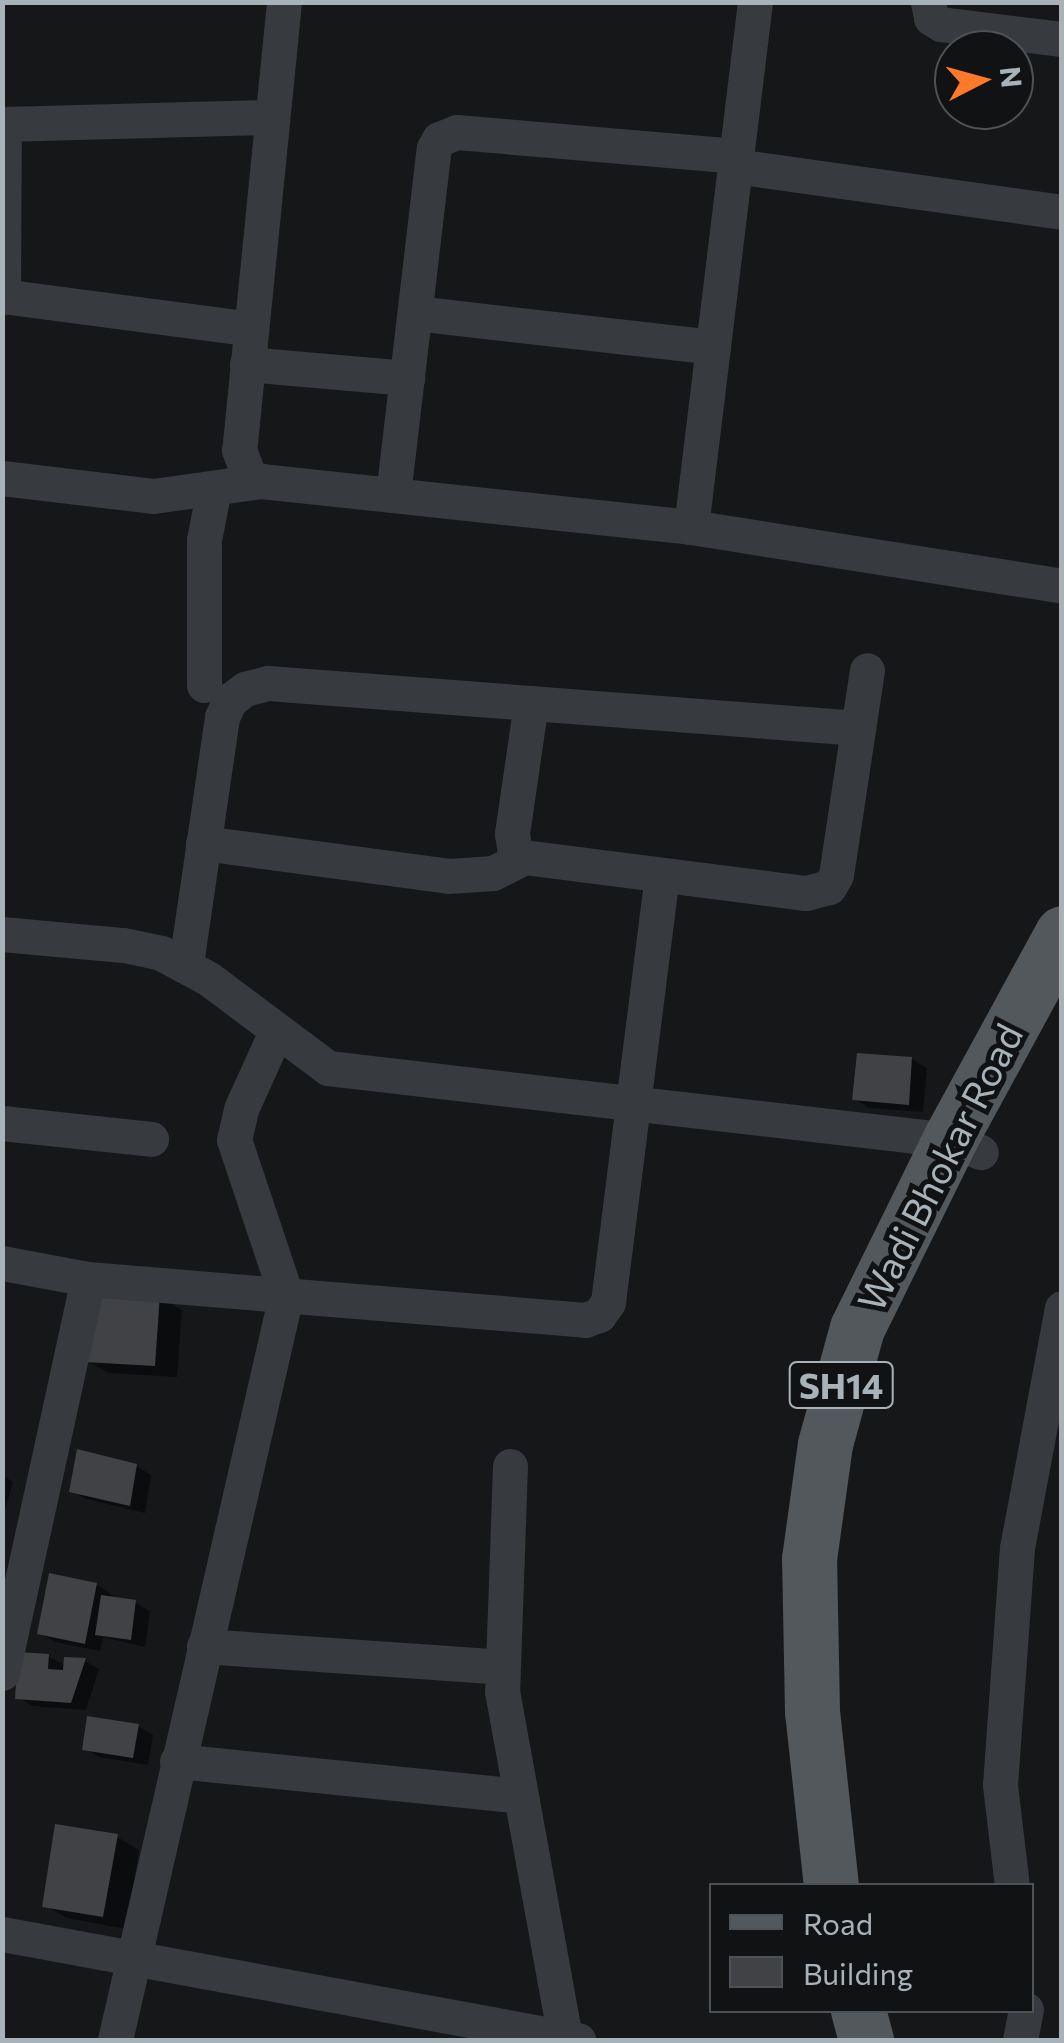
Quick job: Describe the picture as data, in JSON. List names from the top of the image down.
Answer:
{
  "streets": {
    "main road": ["Wadi Bhokar Road", "SH14"]
  },
  "legend": ["Road", "Building"],
  "north": "right"
}
